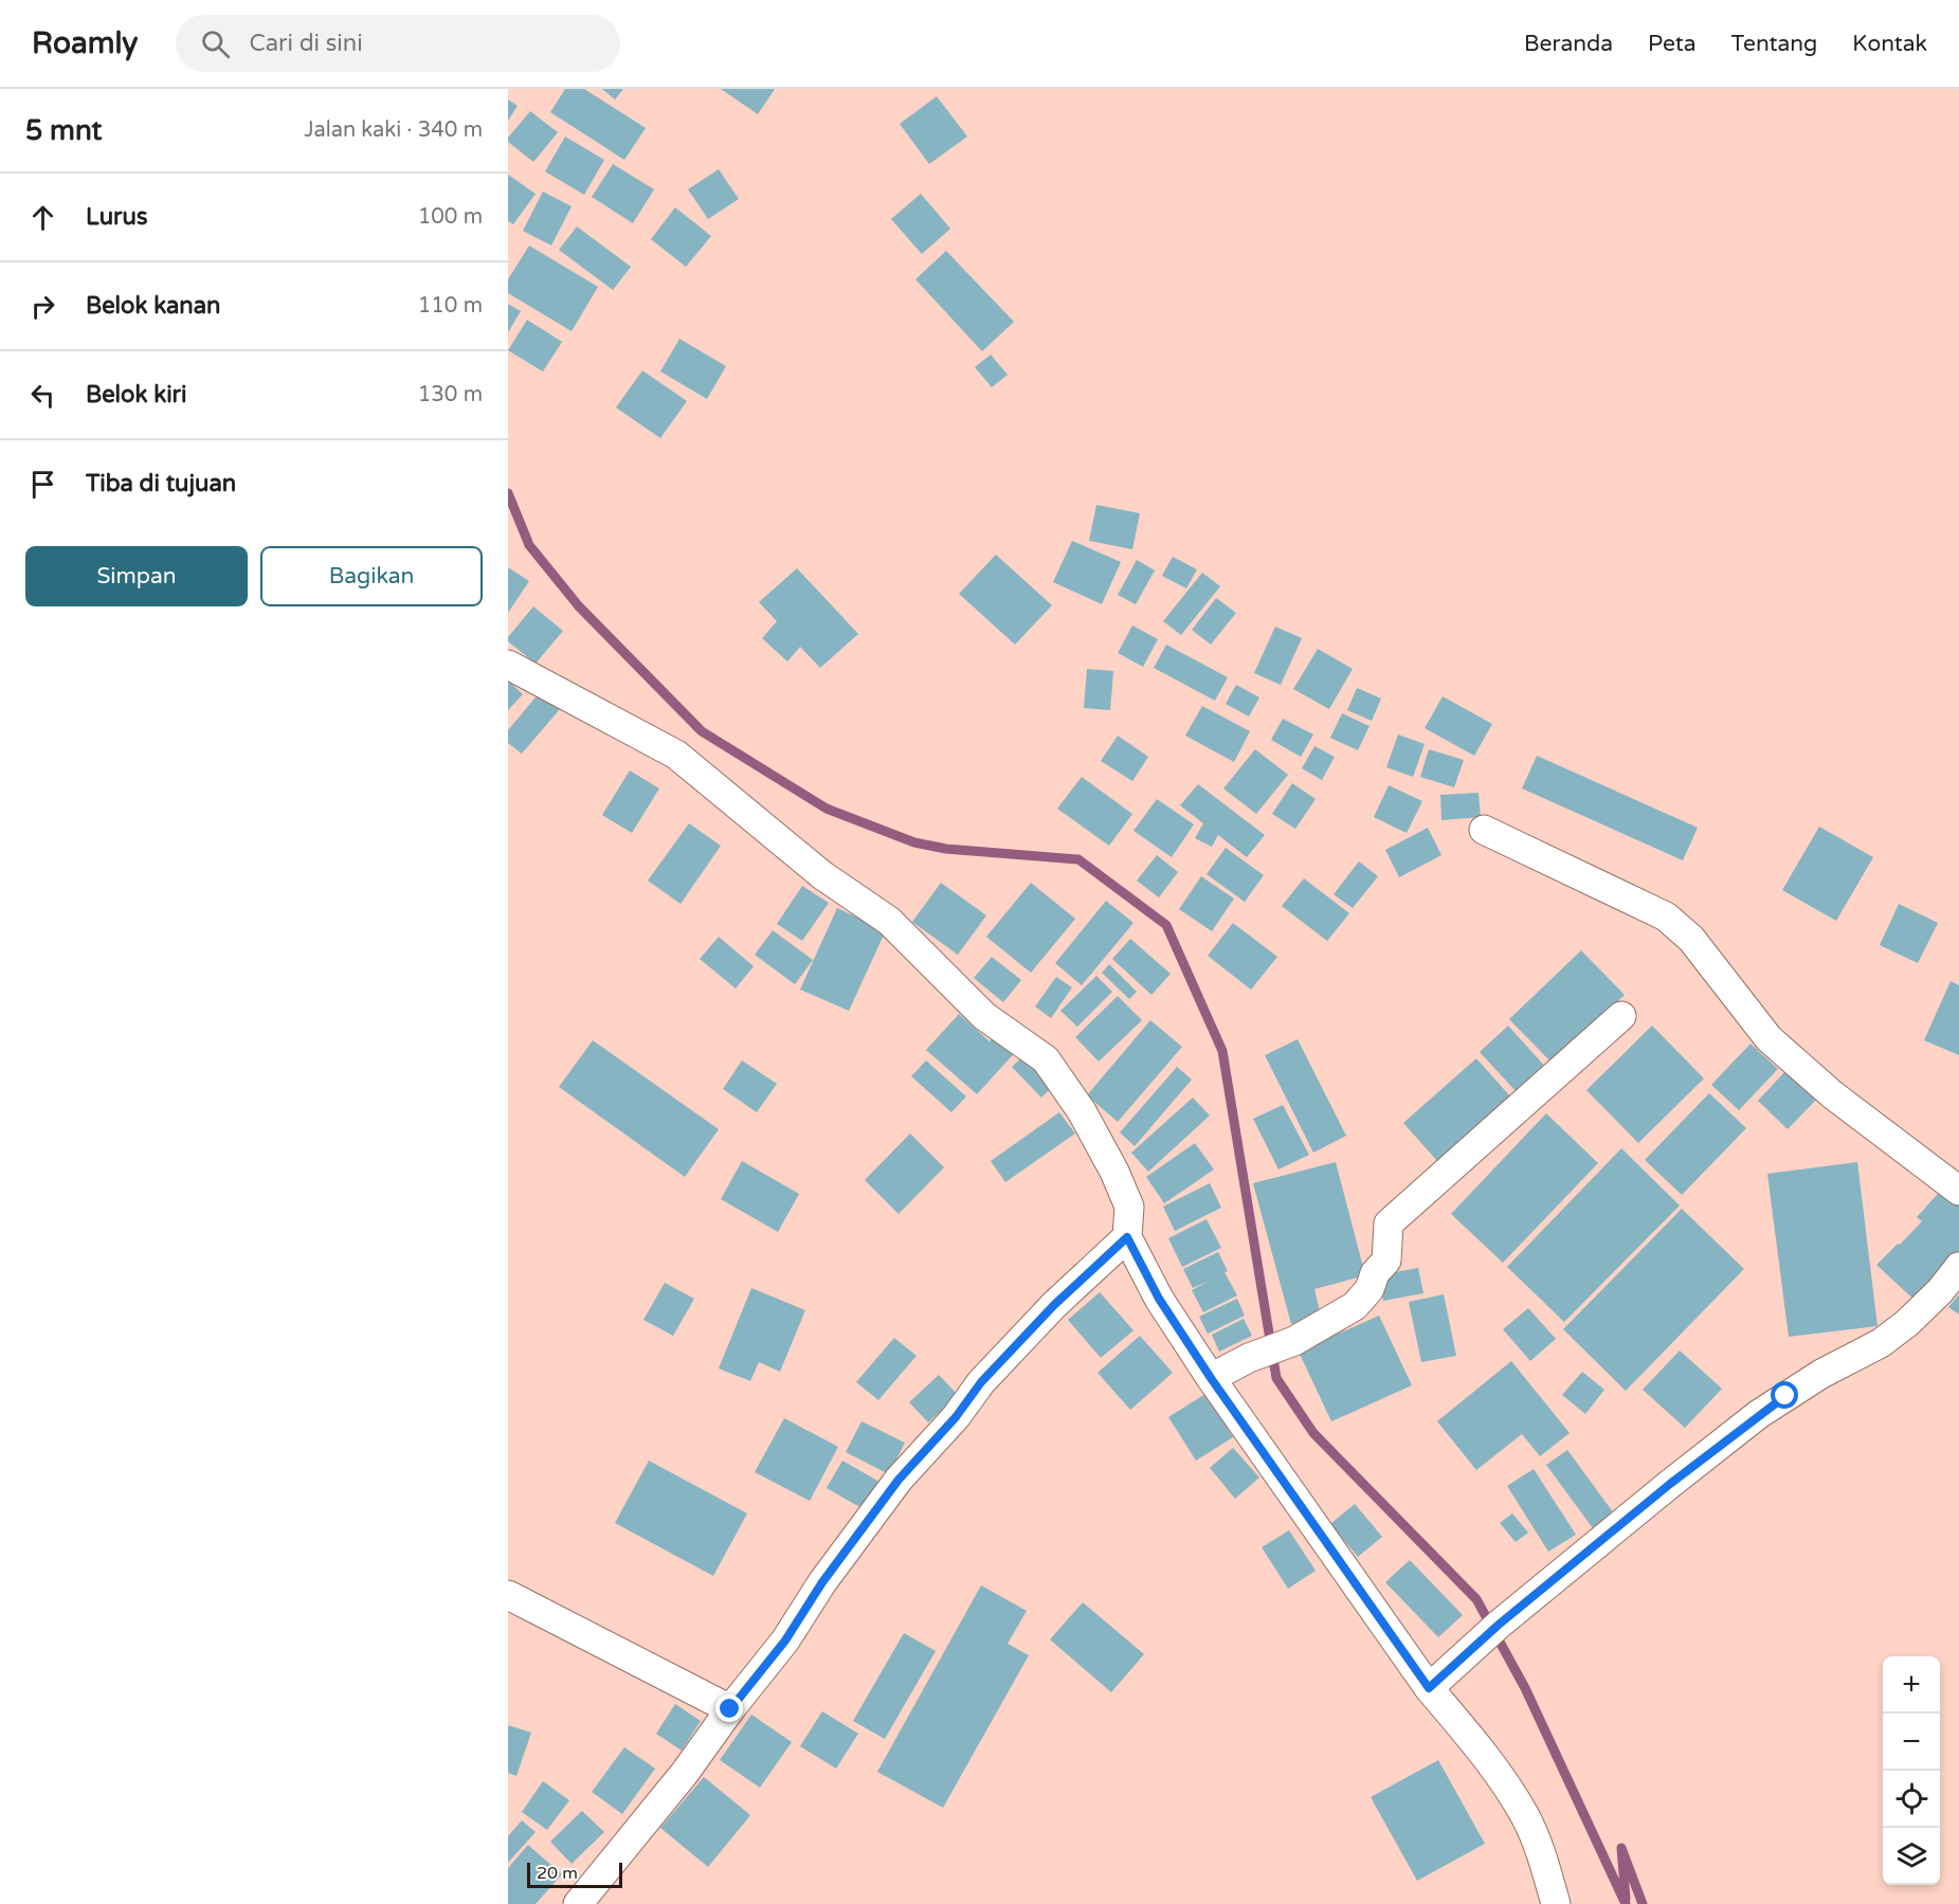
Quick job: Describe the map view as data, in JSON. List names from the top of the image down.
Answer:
{
  "scale_bar": "20 m",
  "page": {
    "header": "Roamly",
    "search": "Cari di sini",
    "nav": [
      "Beranda",
      "Peta",
      "Tentang",
      "Kontak"
    ],
    "heading": ["5 mnt", "Jalan kaki · 340 m"],
    "list": [
      ["Lurus", "100 m"],
      ["Belok kanan", "110 m"],
      ["Belok kiri", "130 m"],
      "Tiba di tujuan"
    ],
    "buttons": ["Simpan", "Bagikan"],
    "map_buttons": ["+", "−"],
    "scale": "20 m"
  }
}
